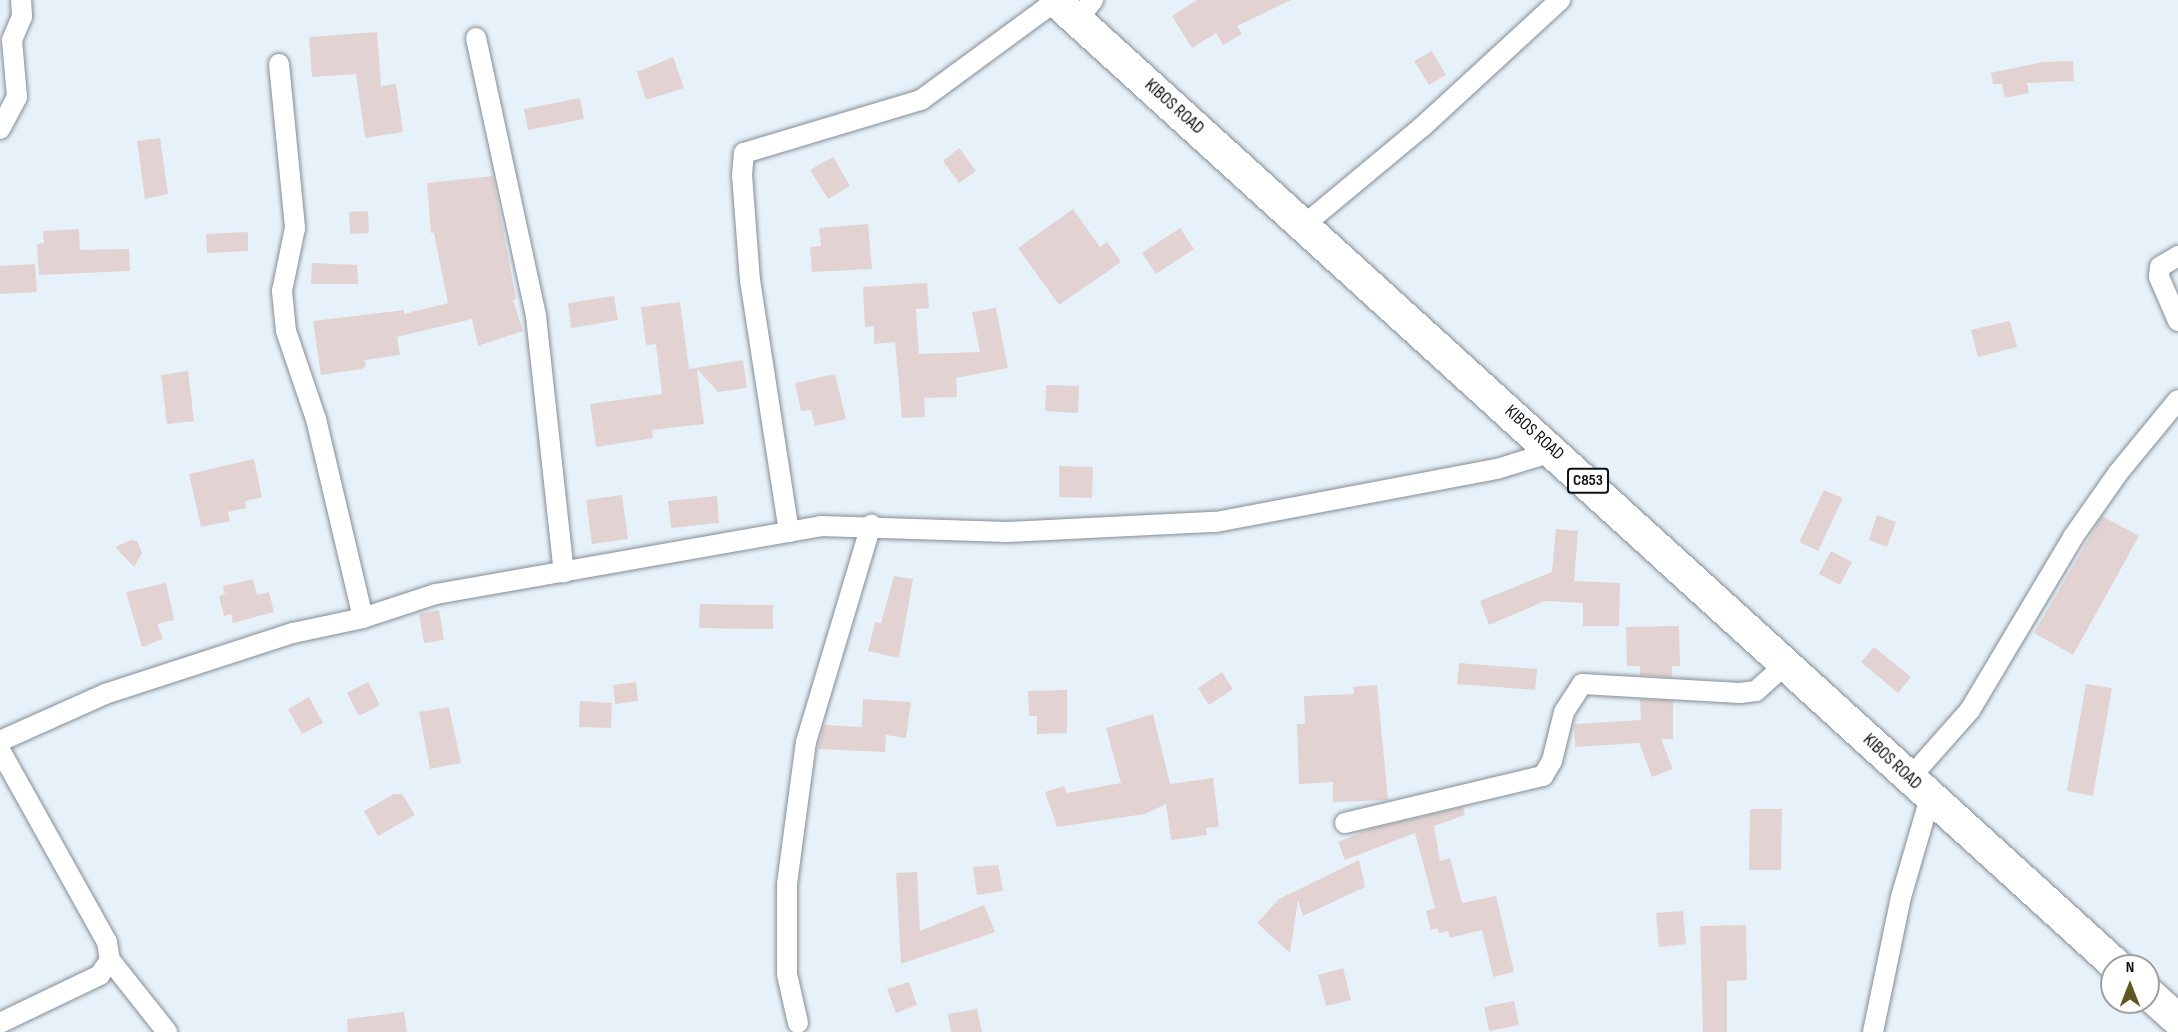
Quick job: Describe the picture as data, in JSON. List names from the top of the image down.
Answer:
{
  "streets": {
    "main road": ["KIBOS ROAD", "C853"]
  },
  "north": "top"
}
